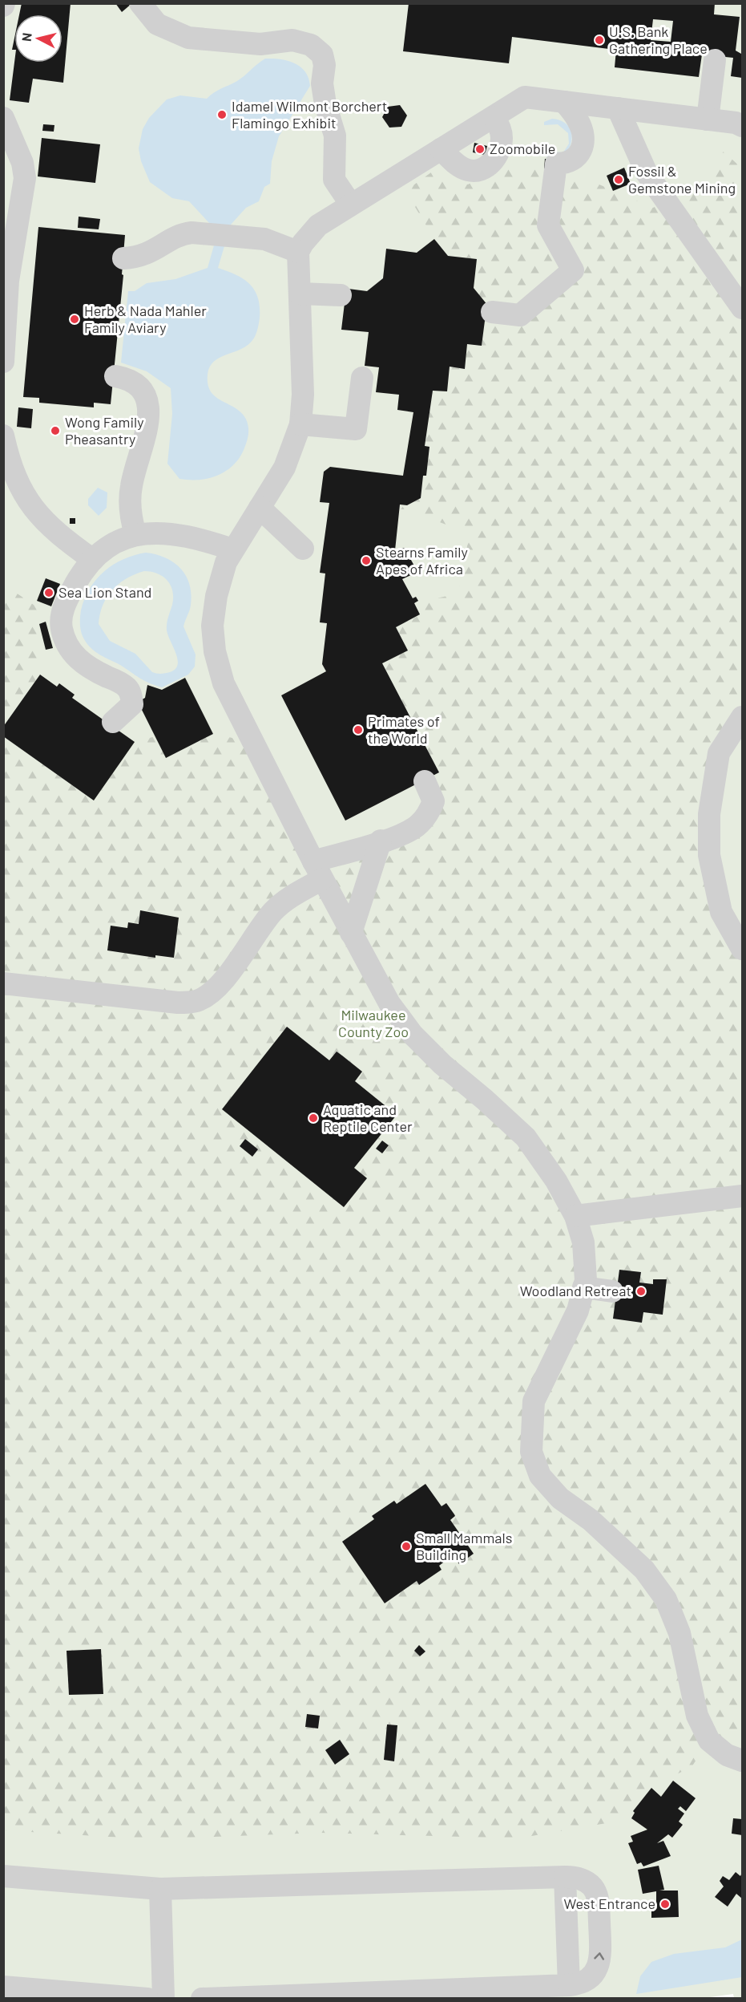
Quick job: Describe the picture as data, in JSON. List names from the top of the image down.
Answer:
{
  "parks": ["Milwaukee County Zoo"],
  "places": [
    "U.S. Bank Gathering Place",
    "Idamel Wilmont Borchert Flamingo Exhibit",
    "Zoomobile",
    "Fossil & Gemstone Mining",
    "Herb & Nada Mahler Family Aviary",
    "Wong Family Pheasantry",
    "Stearns Family Apes of Africa",
    "Sea Lion Stand",
    "Primates of the World",
    "Aquatic and Reptile Center",
    "Woodland Retreat",
    "Small Mammals Building",
    "West Entrance"
  ],
  "north": "left"
}
